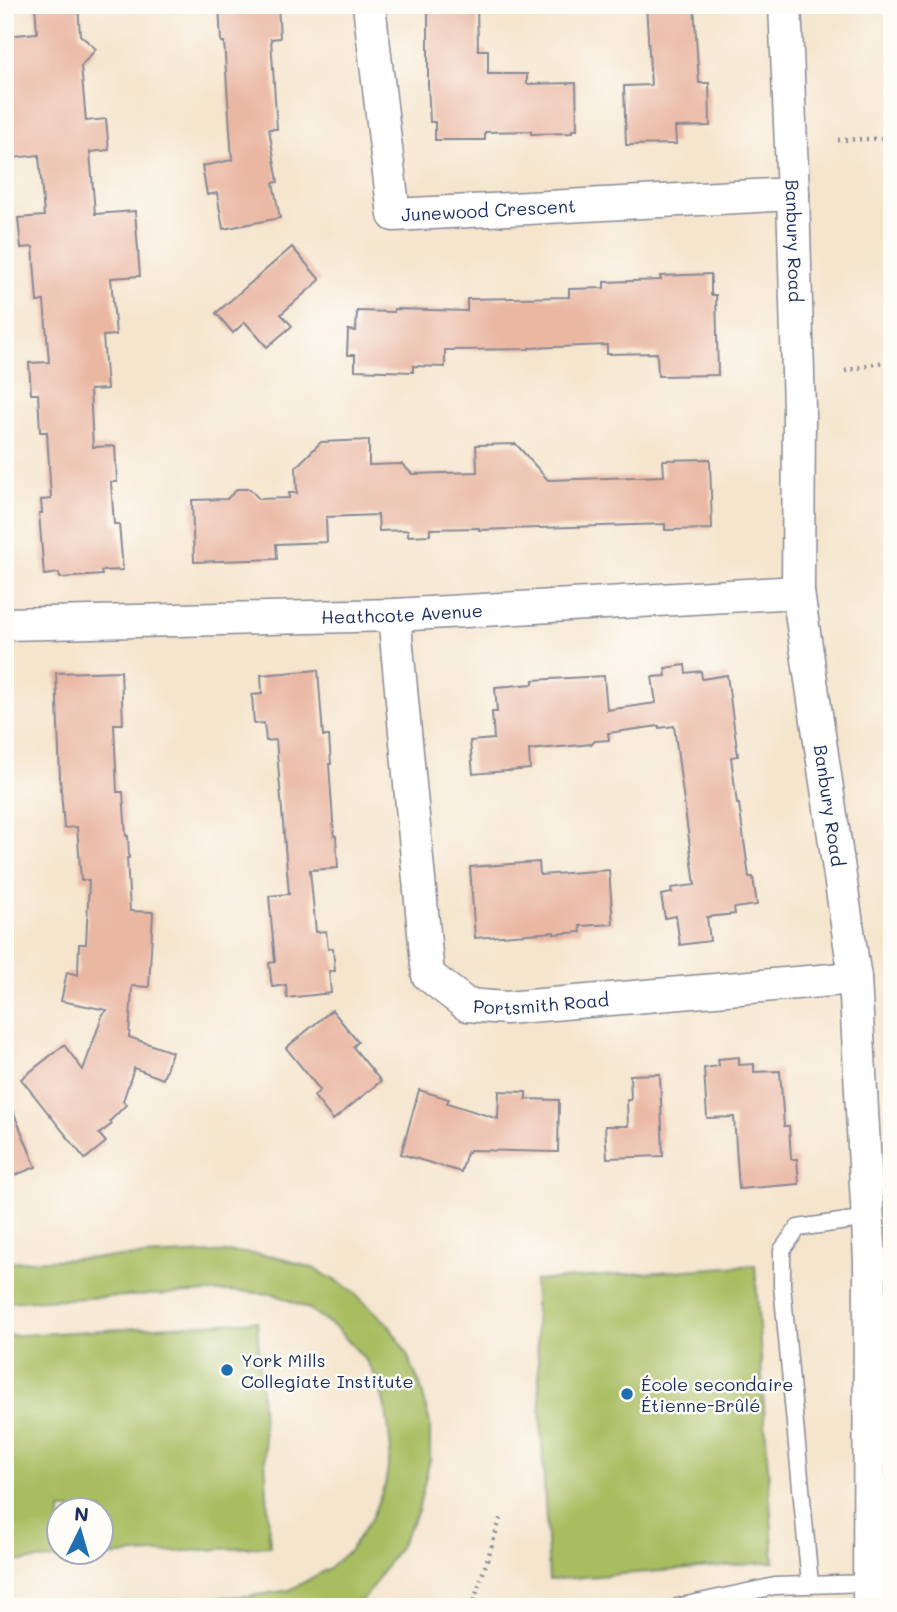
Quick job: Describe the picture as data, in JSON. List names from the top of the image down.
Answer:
{
  "streets": {
    "street": [
      "Junewood Crescent",
      "Banbury Road",
      "Heathcote Avenue",
      "Portsmith Road"
    ]
  },
  "crossings": [
    ["Junewood Crescent", "Banbury Road"],
    ["Banbury Road", "Heathcote Avenue"],
    ["Banbury Road", "Portsmith Road"],
    ["Heathcote Avenue", "Portsmith Road"]
  ],
  "places": ["York Mills Collegiate Institute", "École secondaire Étienne-Brûlé"],
  "north": "top"
}
